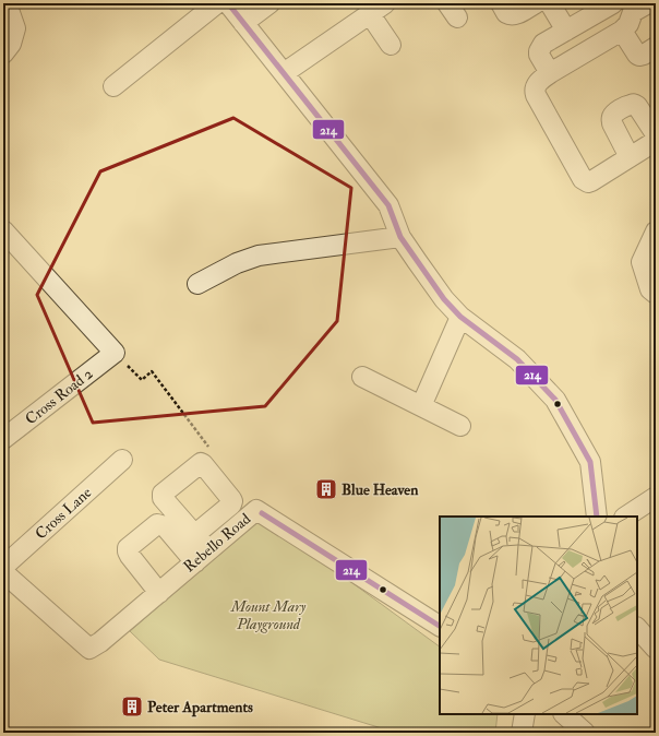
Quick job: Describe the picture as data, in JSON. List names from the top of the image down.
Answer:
{
  "streets": {
    "street": ["Cross Road 2", "Cross Lane", "Rebello Road"]
  },
  "crossings": [
    ["Cross Lane", "Rebello Road"]
  ],
  "parks": ["Mount Mary Playground"],
  "places": {
    "building": ["Blue Heaven", "Peter Apartments"]
  },
  "lines": ["transit line 214"]
}
